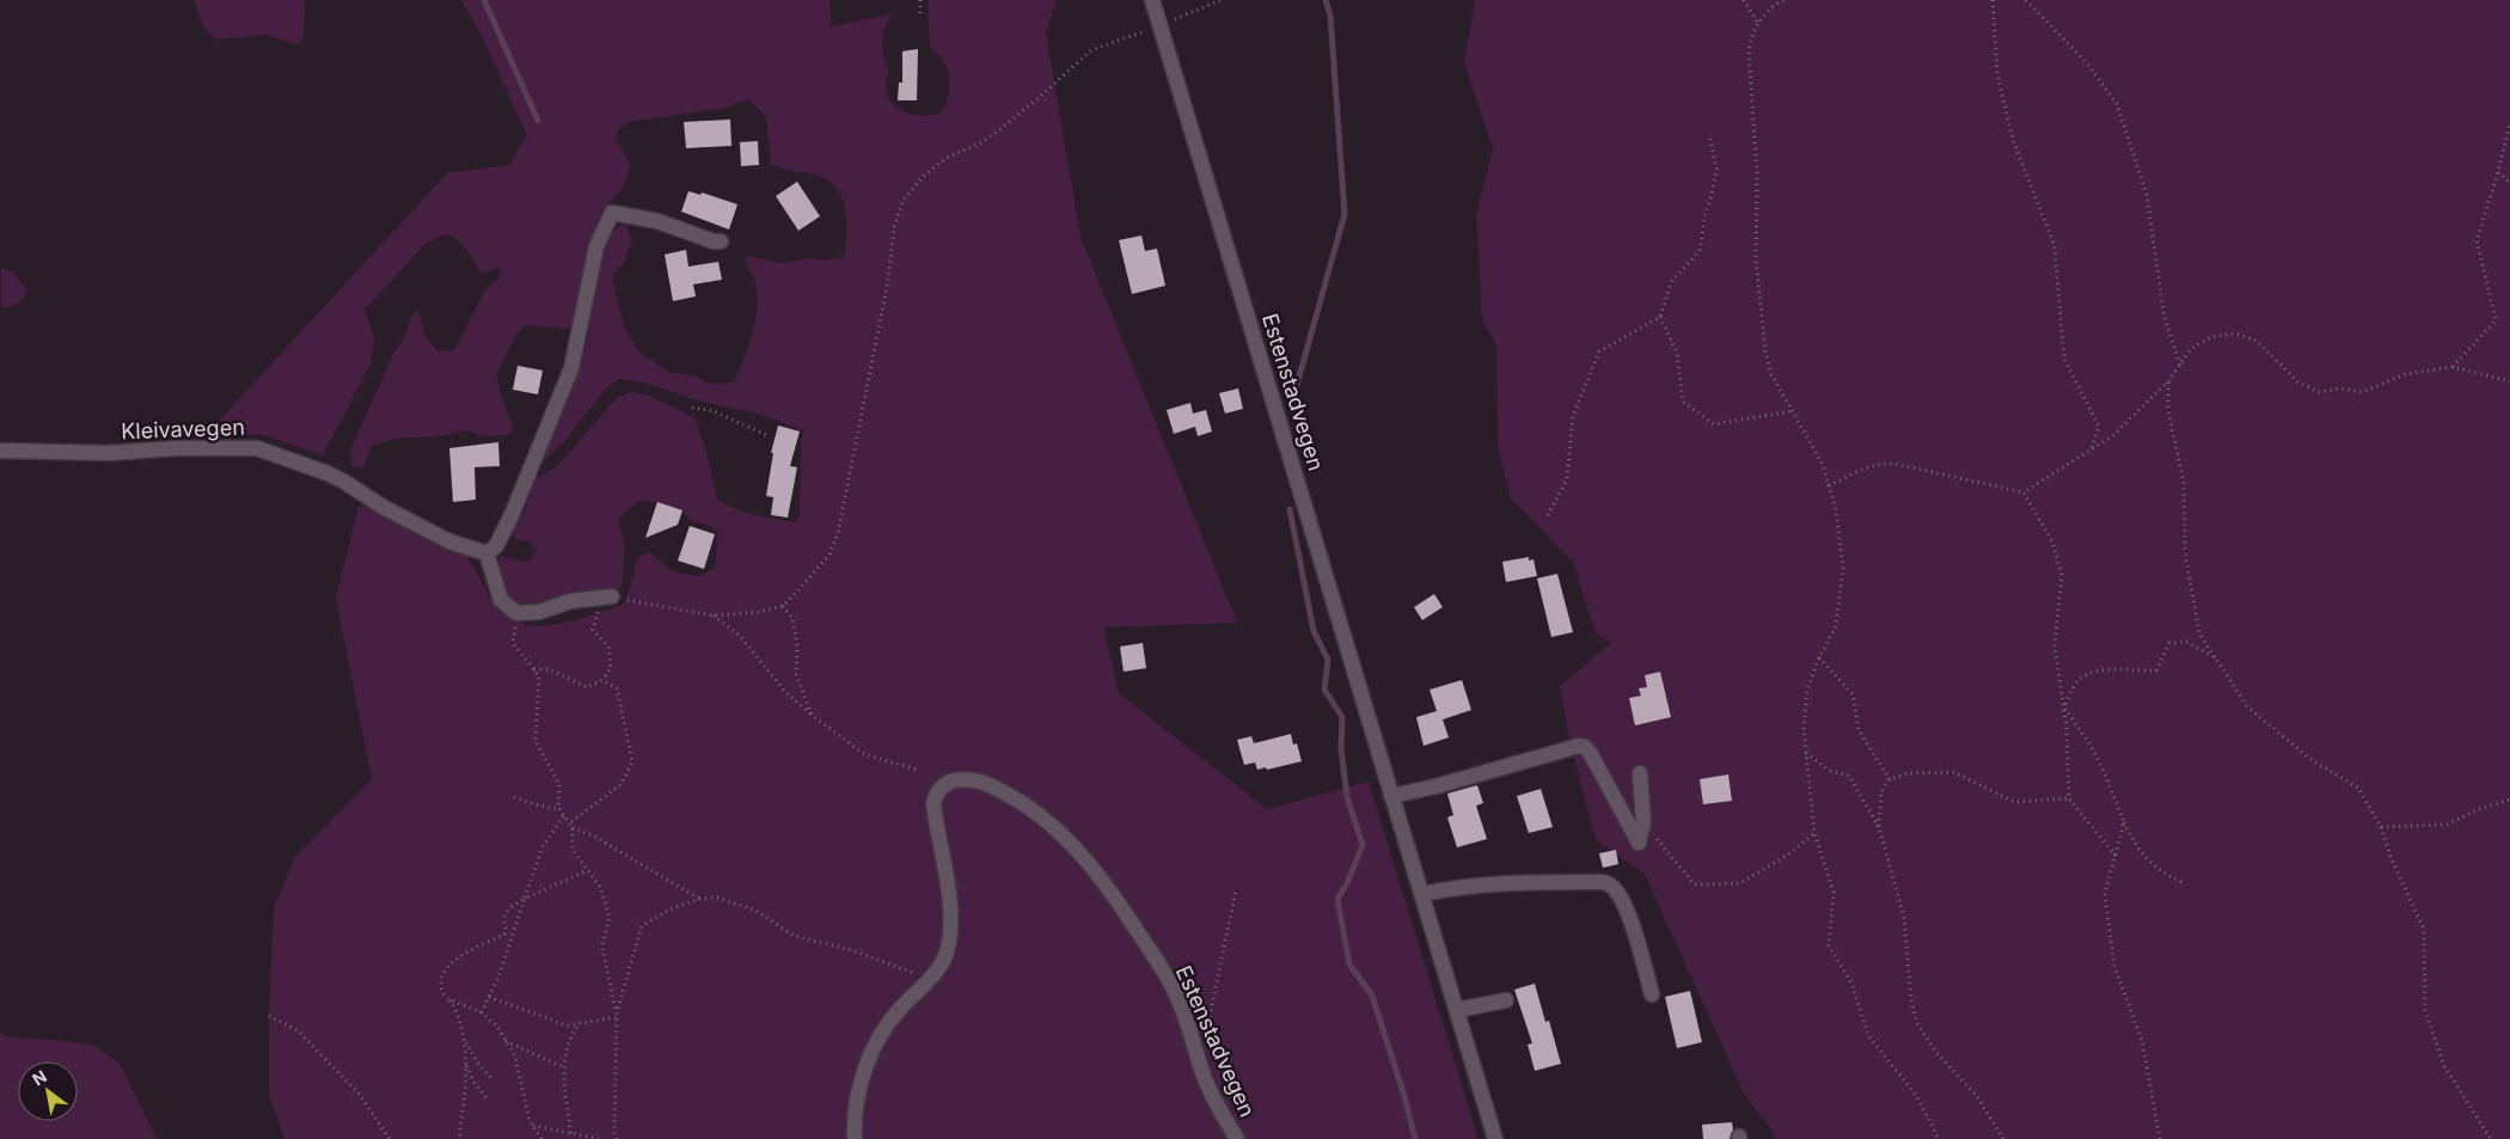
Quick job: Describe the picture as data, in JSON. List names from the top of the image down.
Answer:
{
  "streets": {
    "street": ["Estenstadvegen", "Kleivavegen"]
  },
  "north": "top left"
}
